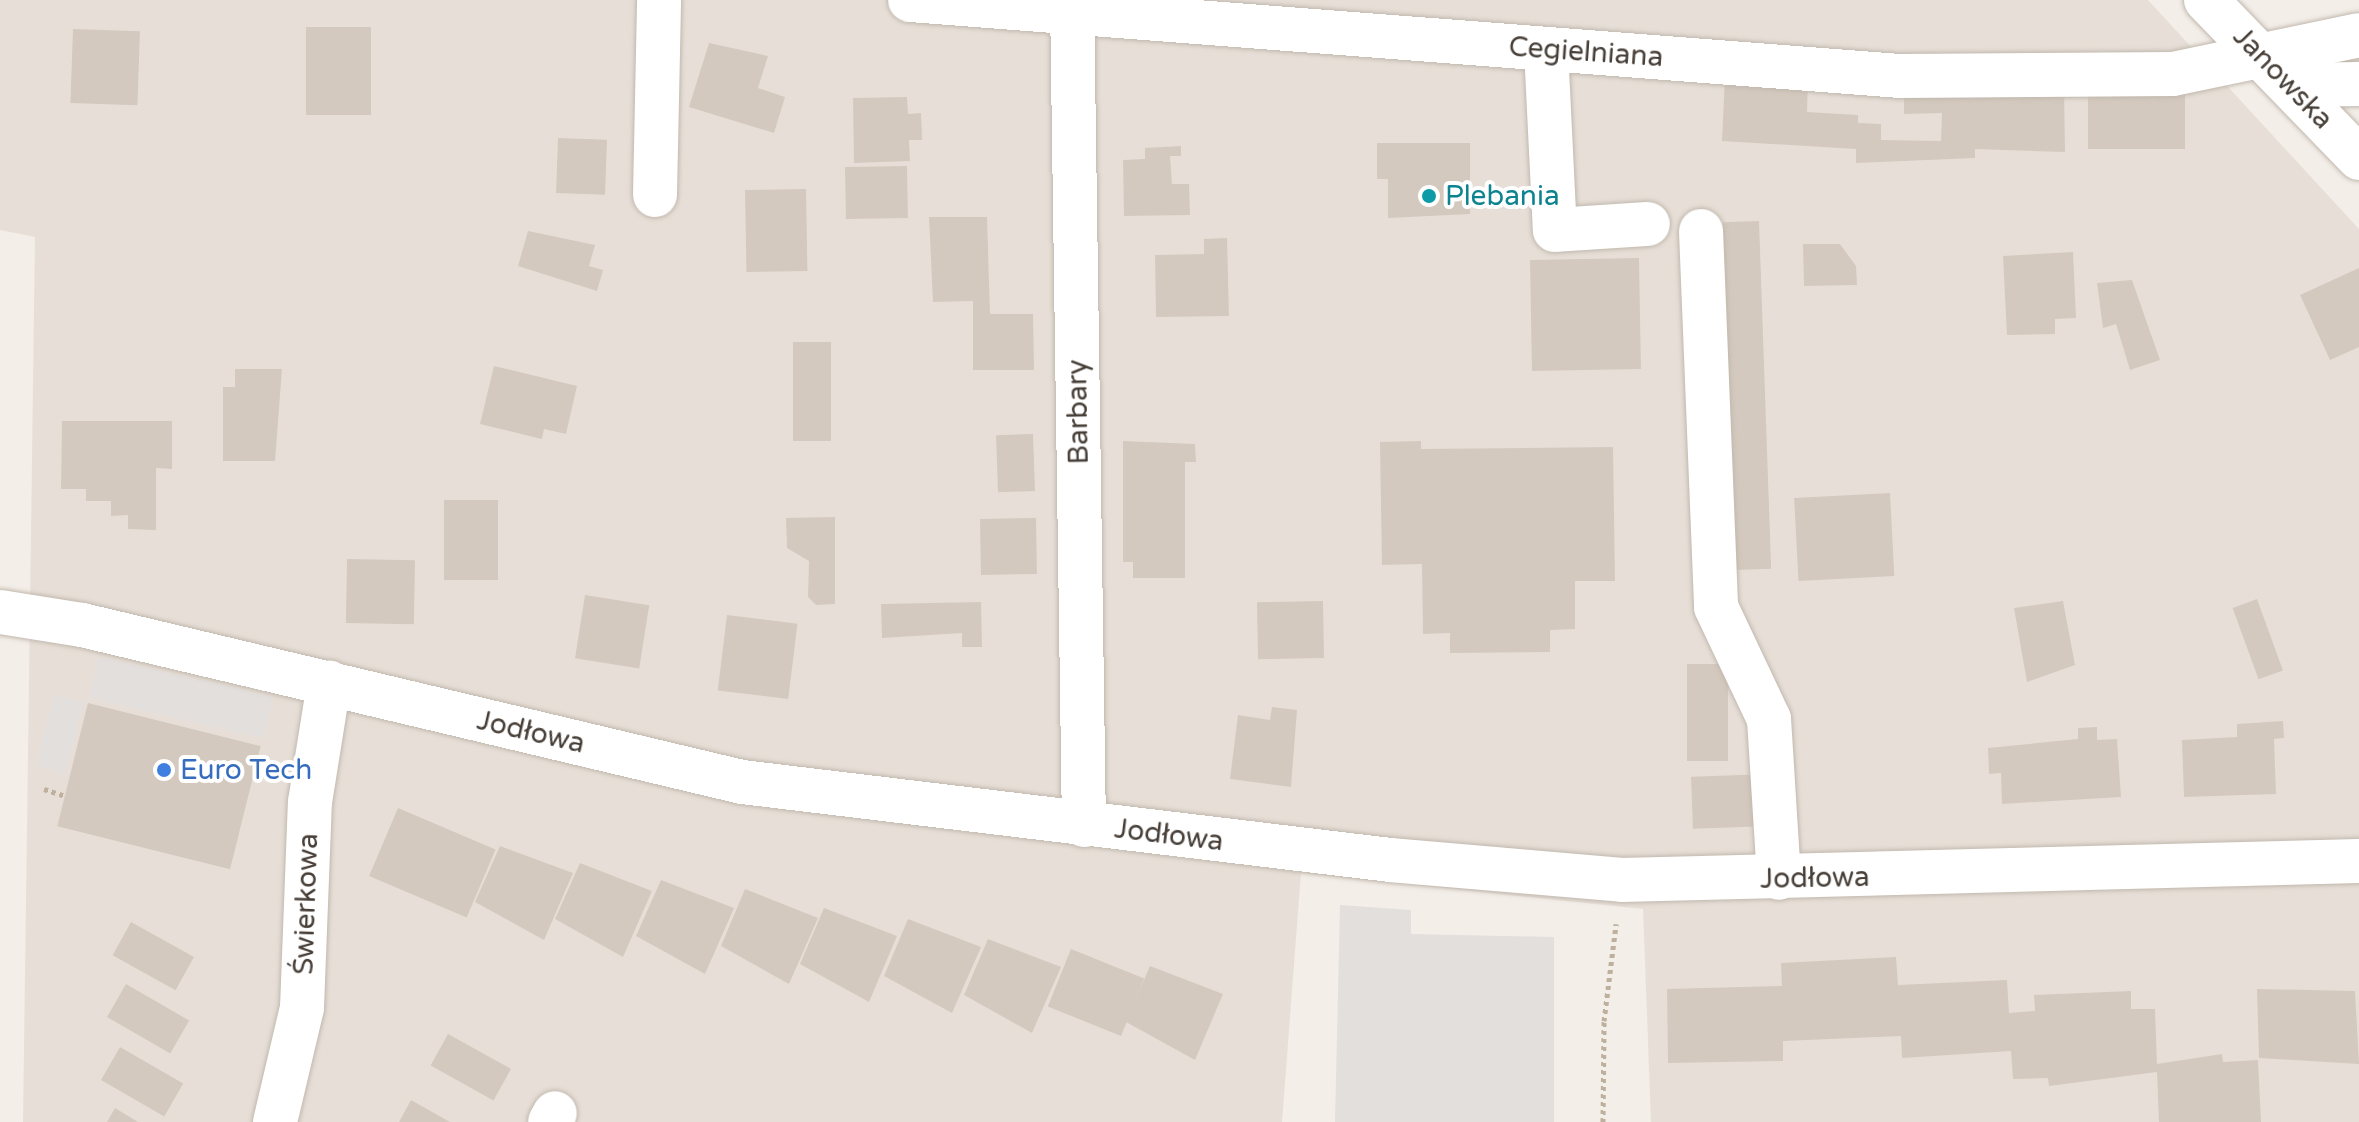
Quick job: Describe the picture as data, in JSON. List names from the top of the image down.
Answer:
{
  "streets": {
    "street": [
      "Cegielniana",
      "Janowska",
      "Barbary",
      "Jodłowa",
      "Świerkowa"
    ]
  },
  "crossings": [
    ["Cegielniana", "Janowska"],
    ["Cegielniana", "Barbary"],
    ["Barbary", "Jodłowa"],
    ["Jodłowa", "Świerkowa"]
  ],
  "places": ["Plebania", "Euro Tech"]
}
